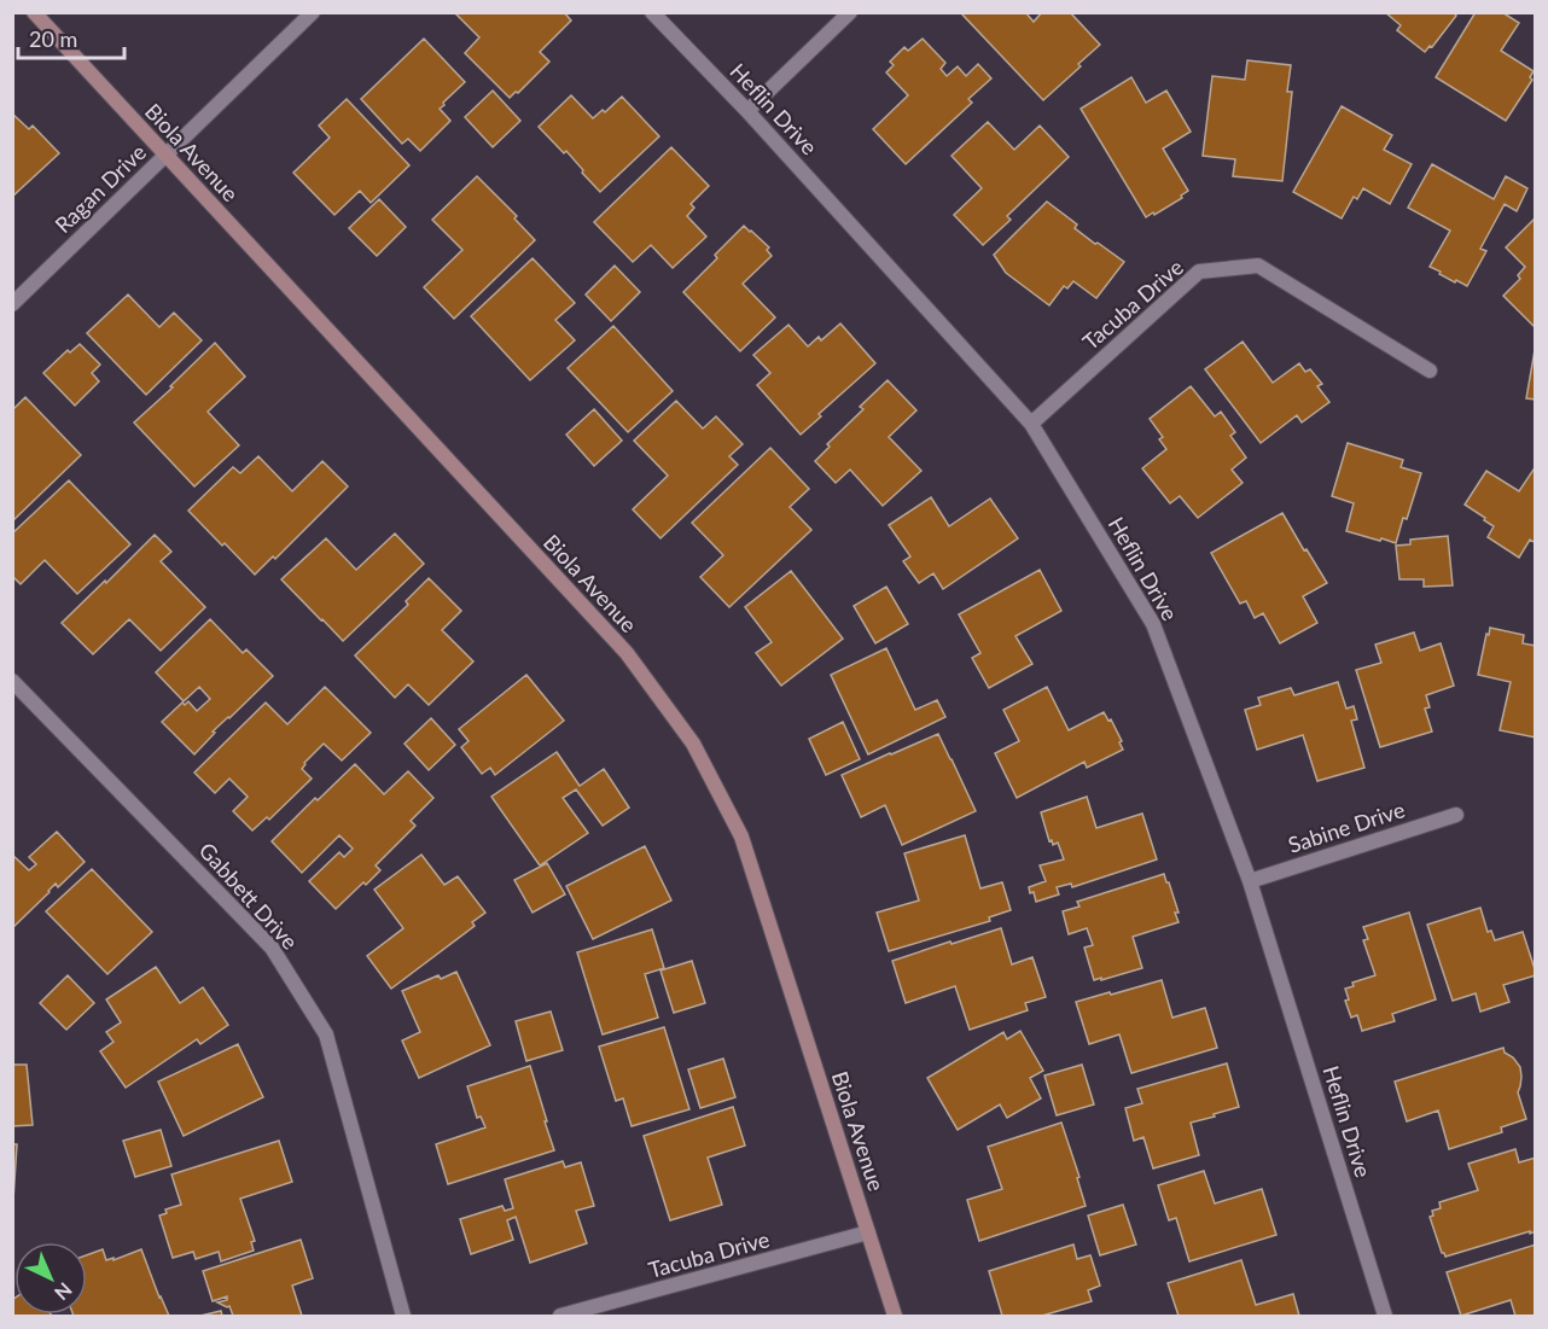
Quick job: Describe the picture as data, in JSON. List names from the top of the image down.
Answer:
{
  "streets": {
    "street": [
      "Heflin Drive",
      "Biola Avenue",
      "Ragan Drive",
      "Tacuba Drive",
      "Sabine Drive",
      "Gabbett Drive"
    ]
  },
  "crossings": [
    ["Heflin Drive", "Tacuba Drive"],
    ["Heflin Drive", "Sabine Drive"],
    ["Biola Avenue", "Ragan Drive"],
    ["Biola Avenue", "Tacuba Drive"]
  ],
  "scale_bar": "20 m",
  "north": "bottom right"
}
